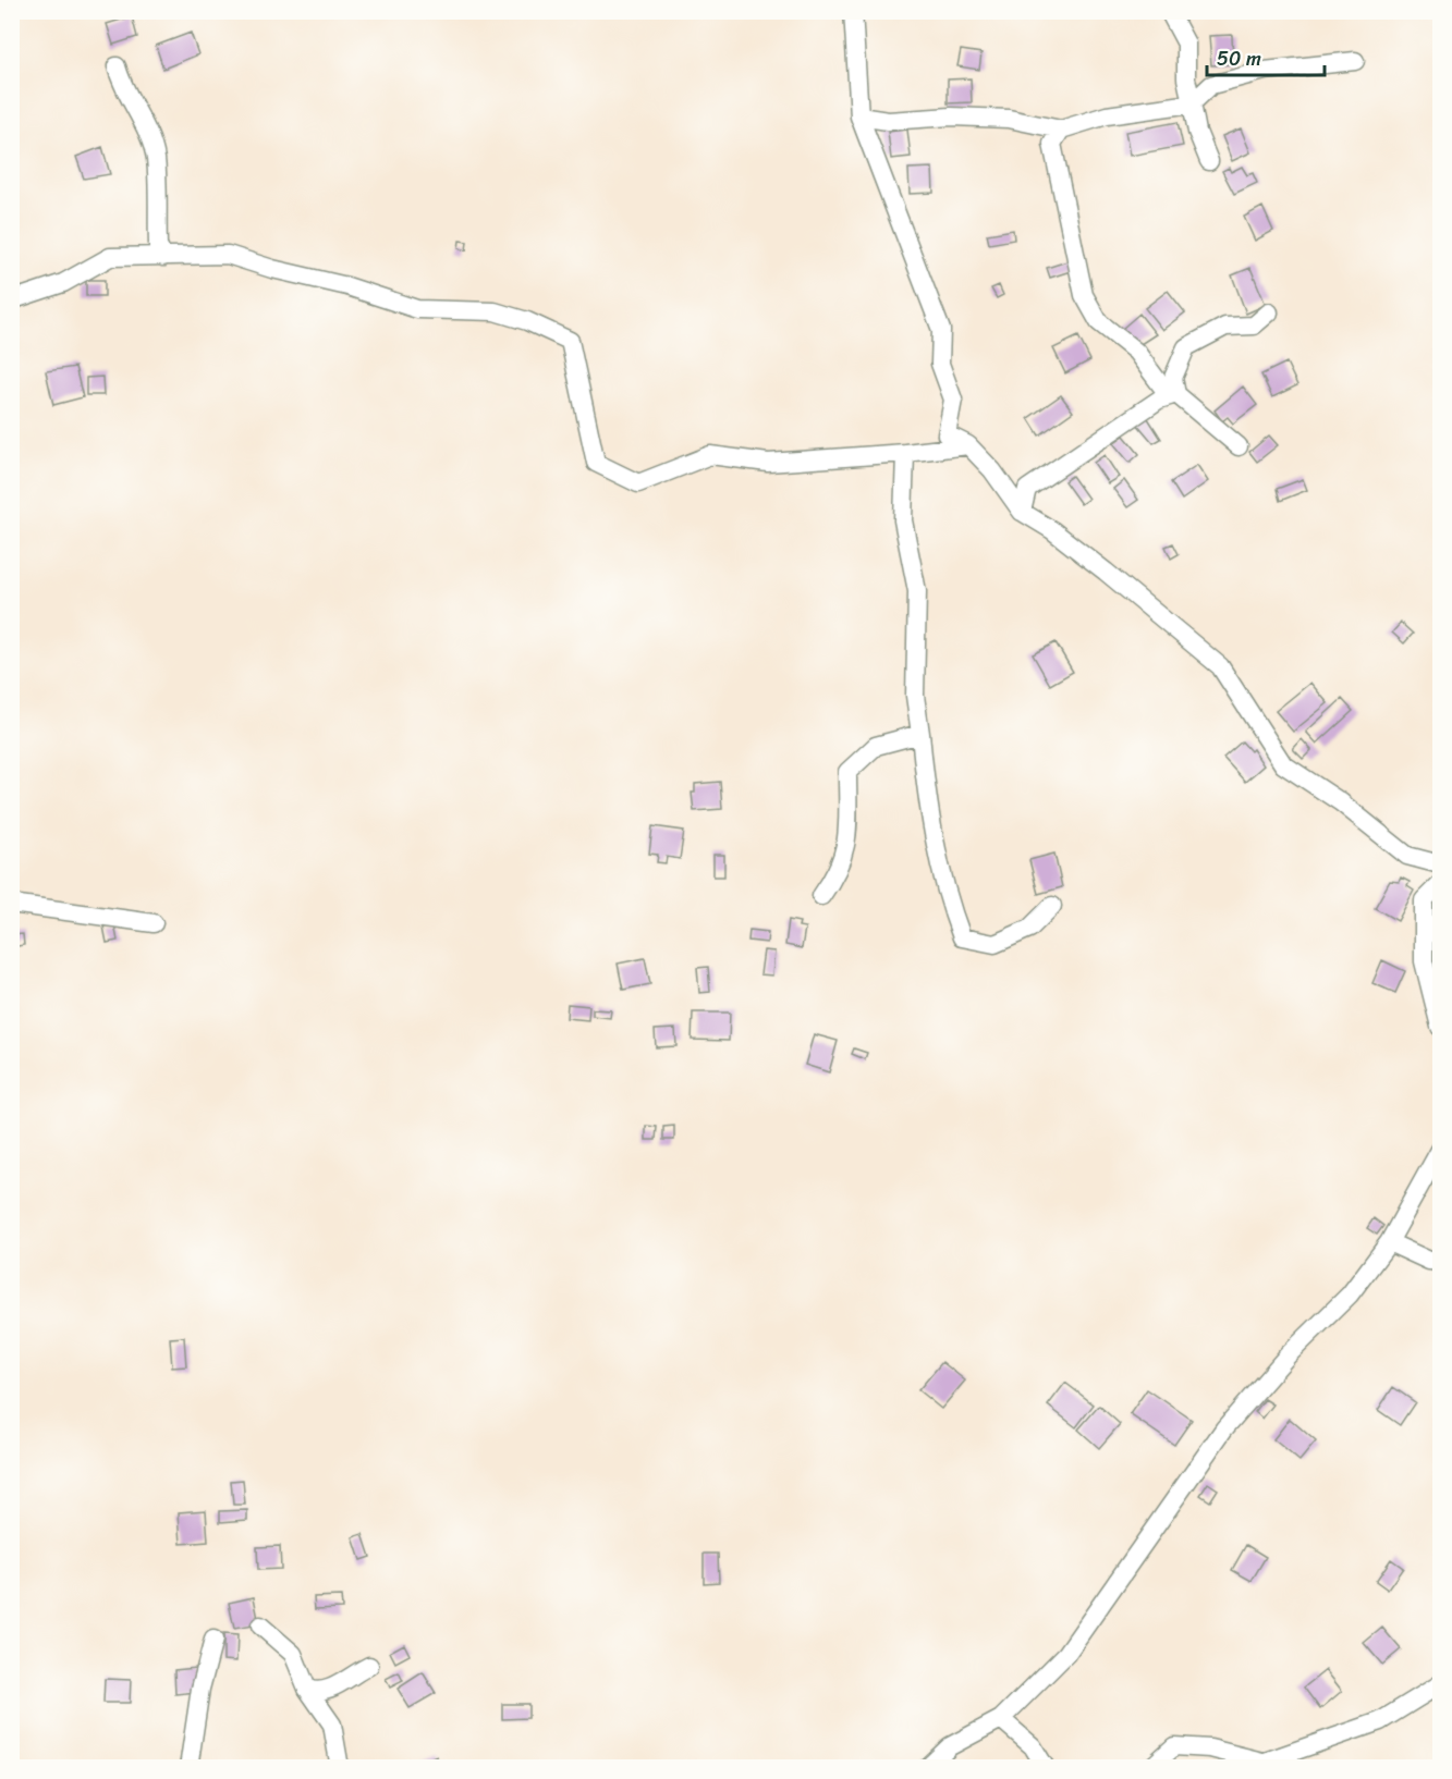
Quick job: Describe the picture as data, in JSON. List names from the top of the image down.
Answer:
{
  "scale_bar": "50 m"
}
